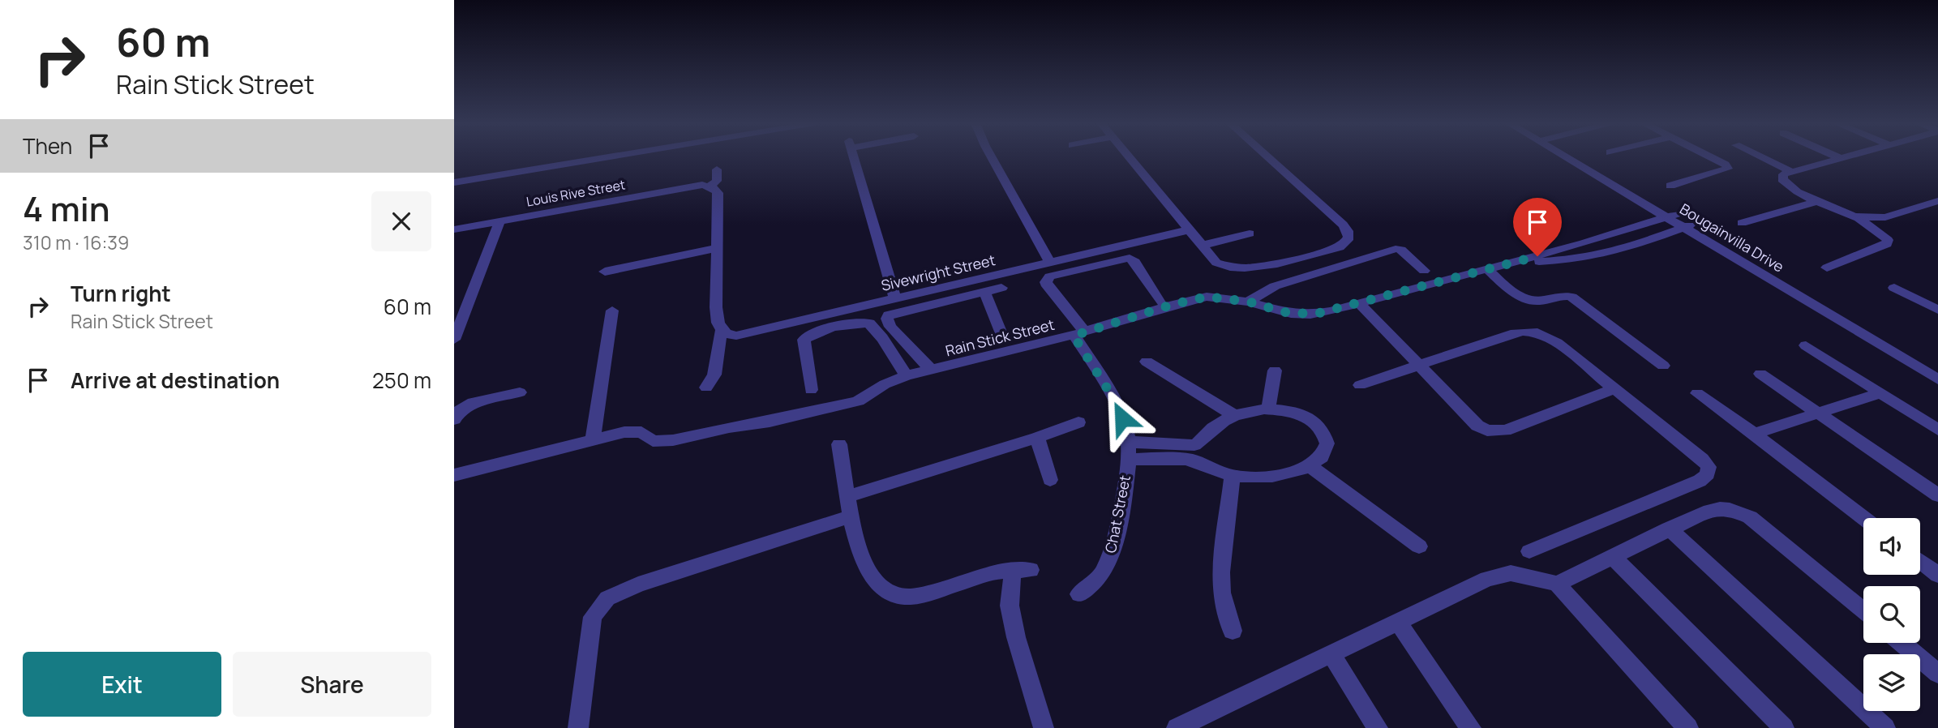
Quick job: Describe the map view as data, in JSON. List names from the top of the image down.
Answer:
{
  "streets": {
    "street": [
      "Louis Rive Street",
      "Bougainvilla Drive",
      "Sivewright Street",
      "Rain Stick Street",
      "Chat Street"
    ]
  },
  "crossings": [
    ["Bougainvilla Drive", "Rain Stick Street"],
    ["Rain Stick Street", "Chat Street"]
  ],
  "page": {
    "turn": ["60 m", "Rain Stick Street"],
    "then": "Then",
    "heading": ["4 min", "310 m · 16:39"],
    "list": [
      {
        "name": "Turn right",
        "note": "Rain Stick Street",
        "value": "60 m"
      },
      {
        "name": "Arrive at destination",
        "value": "250 m"
      }
    ],
    "buttons": ["Exit", "Share"]
  }
}
